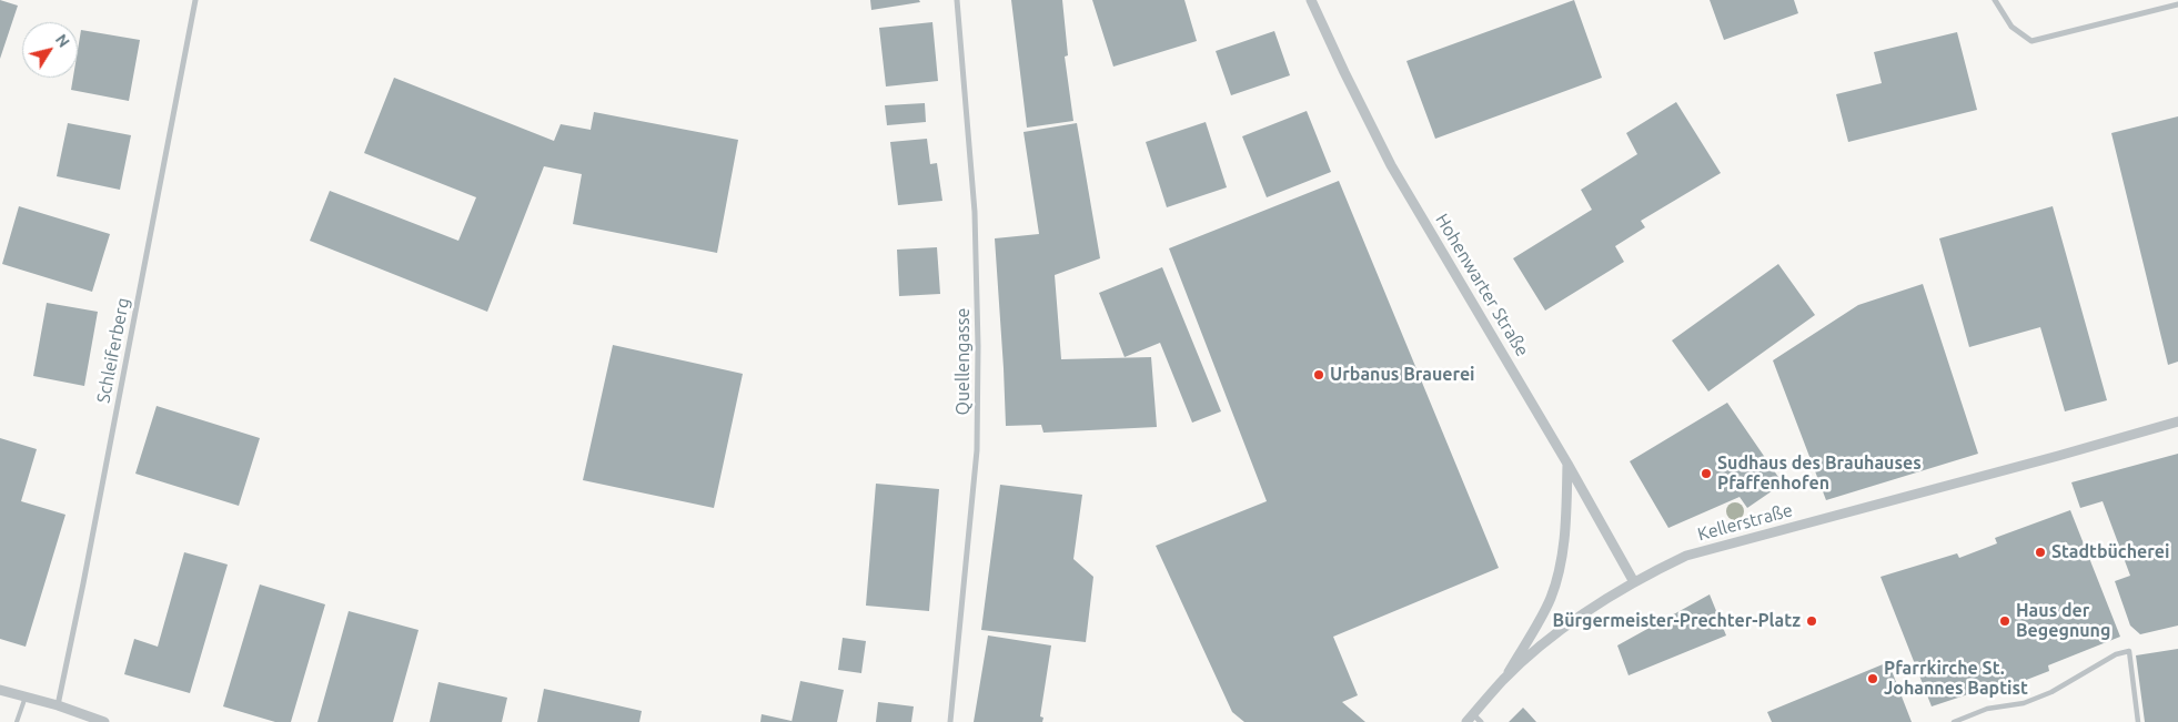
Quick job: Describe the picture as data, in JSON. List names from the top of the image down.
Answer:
{
  "streets": {
    "street": [
      "Hohenwarter Straße",
      "Schleiferberg",
      "Quellengasse",
      "Kellerstraße"
    ]
  },
  "crossings": [
    ["Hohenwarter Straße", "Kellerstraße"]
  ],
  "places": [
    "Urbanus Brauerei",
    "Sudhaus des Brauhauses Pfaffenhofen",
    "Stadtbücherei",
    "Bürgermeister-Prechter-Platz",
    "Haus der Begegnung",
    "Pfarrkirche St. Johannes Baptist"
  ],
  "north": "top right"
}
